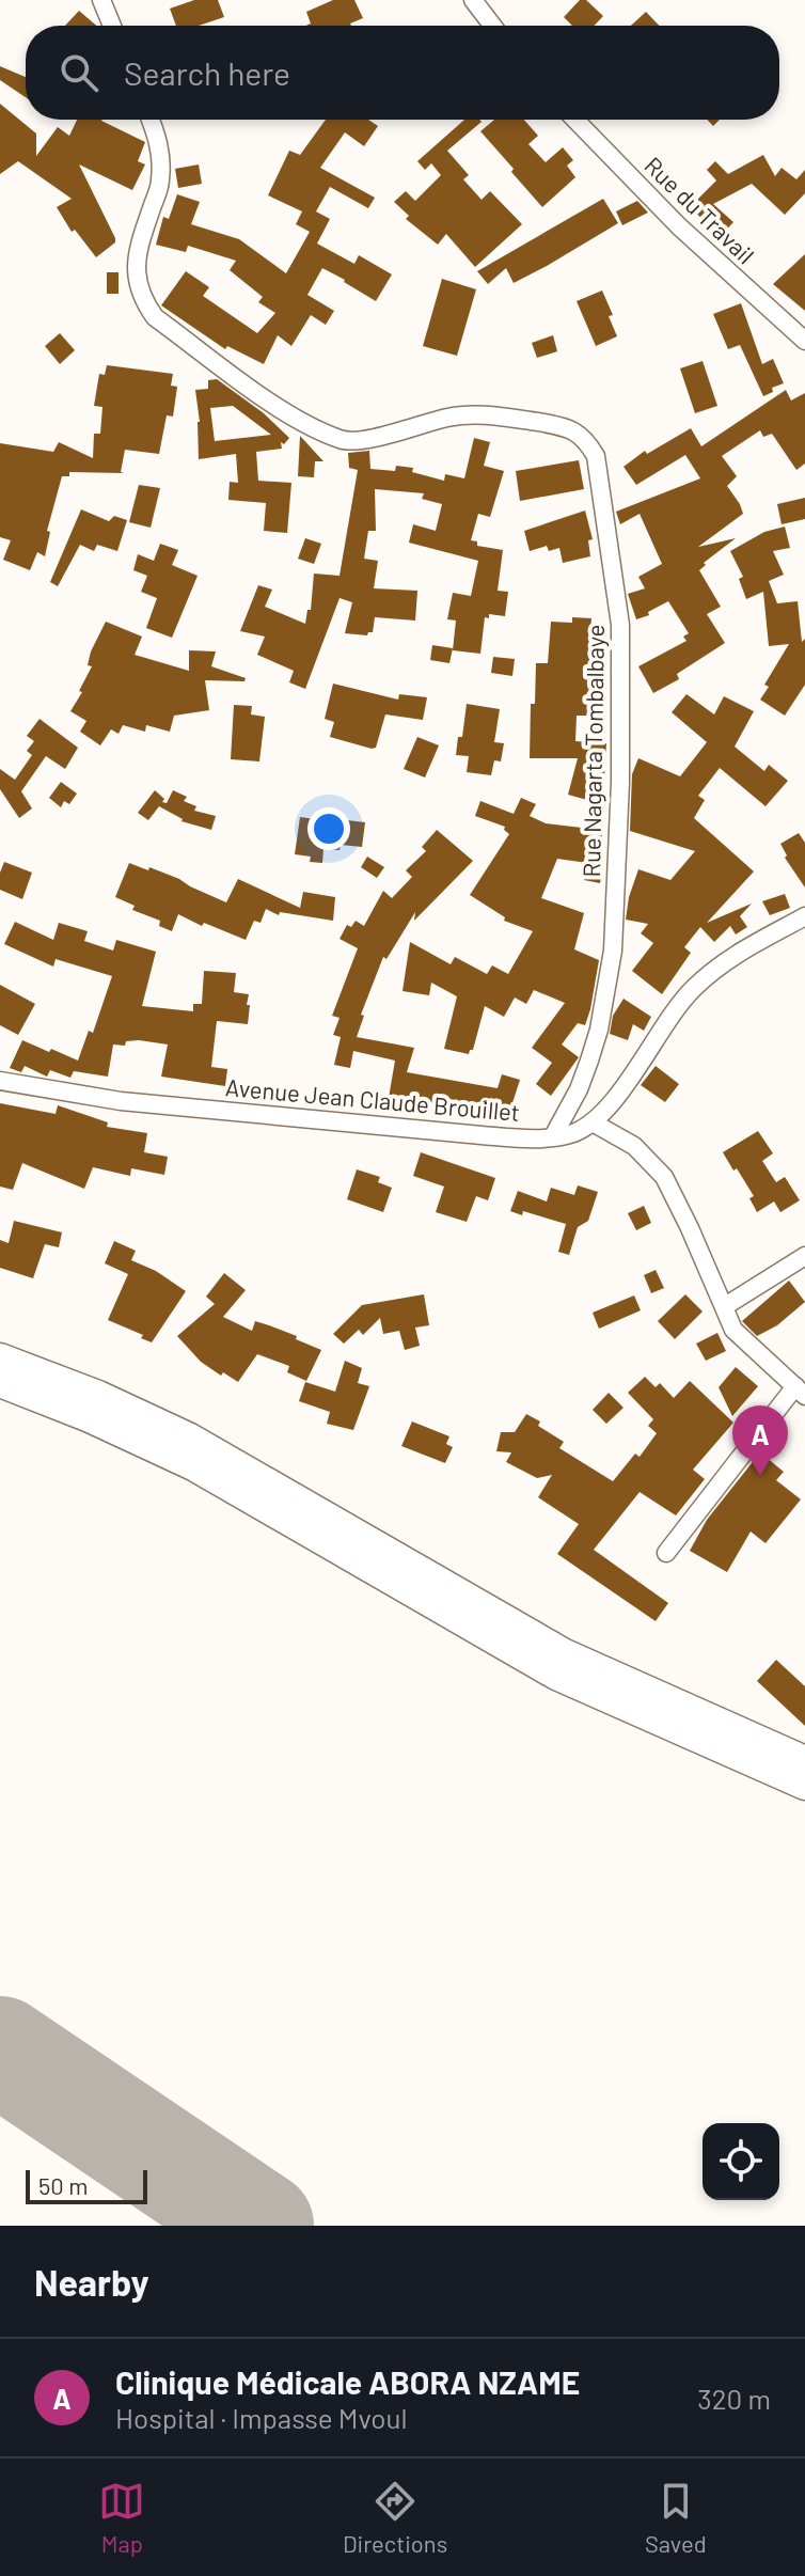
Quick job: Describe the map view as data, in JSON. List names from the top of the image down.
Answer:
{
  "streets": {
    "street": ["Rue du Travail", "Rue Nagarta Tombalbaye", "Avenue Jean Claude Brouillet"]
  },
  "crossings": [
    ["Rue Nagarta Tombalbaye", "Avenue Jean Claude Brouillet"]
  ],
  "scale_bar": "50 m",
  "page": {
    "search": "Search here",
    "pins": "A",
    "scale": "50 m",
    "heading": "Nearby",
    "list": [
      {
        "mark": "A",
        "name": "Clinique Médicale ABORA NZAME",
        "note": "Hospital · Impasse Mvoul",
        "value": "320 m"
      }
    ],
    "nav": ["Map", "Directions", "Saved"]
  }
}
